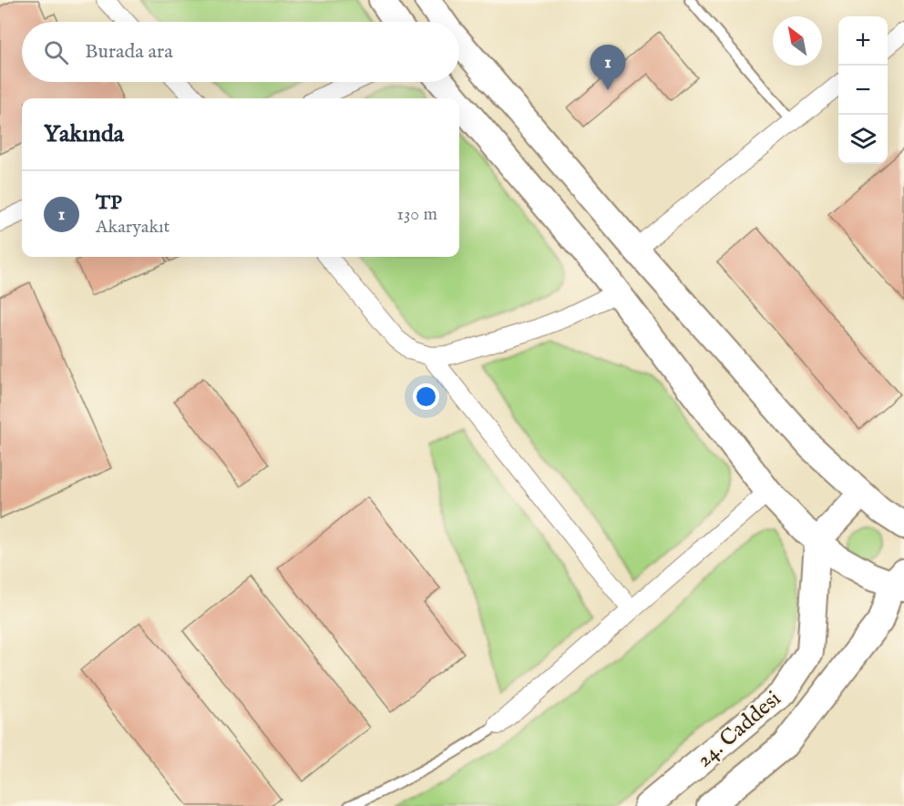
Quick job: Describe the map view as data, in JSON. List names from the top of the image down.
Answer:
{
  "streets": {
    "street": ["24. Caddesi"]
  },
  "north": "top left",
  "page": {
    "map_buttons": ["+", "−"],
    "search": "Burada ara",
    "pins": "1",
    "heading": "Yakında",
    "list": [
      {
        "mark": "1",
        "name": "TP",
        "note": "Akaryakıt",
        "value": "130 m"
      }
    ]
  }
}
